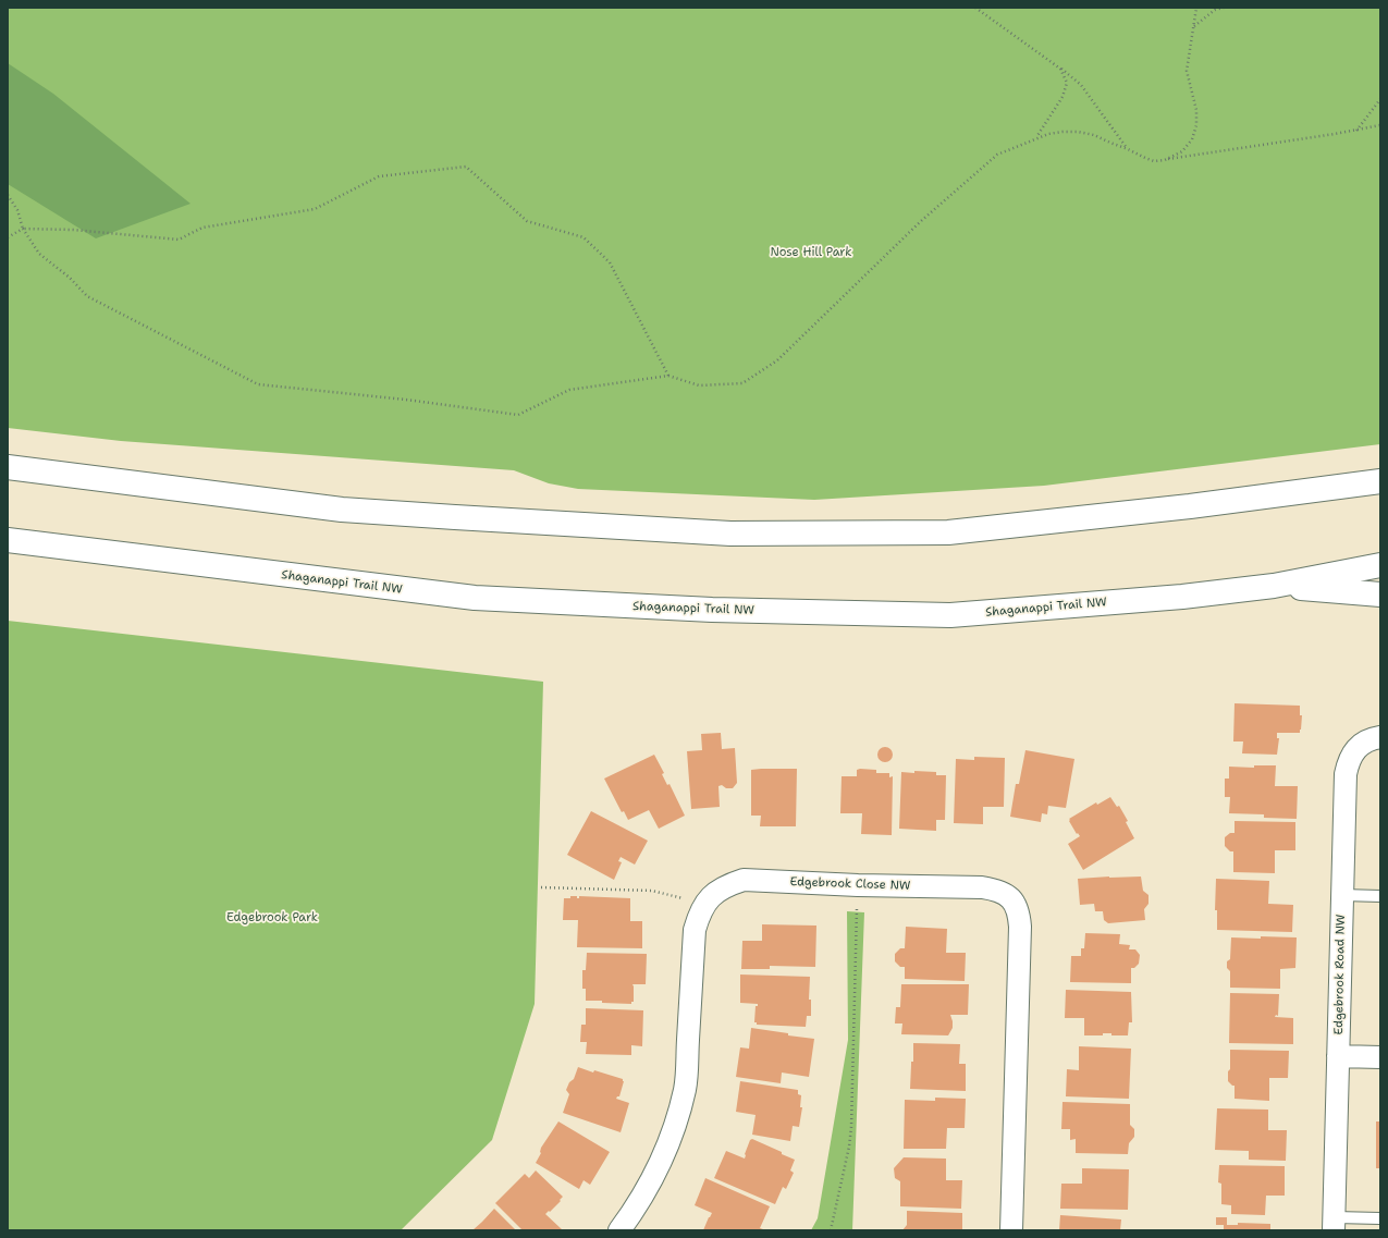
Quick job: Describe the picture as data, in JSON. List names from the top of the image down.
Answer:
{
  "streets": {
    "main road": ["Shaganappi Trail NW"],
    "street": ["Edgebrook Close NW", "Edgebrook Road NW"]
  },
  "parks": ["Nose Hill Park", "Edgebrook Park"]
}
